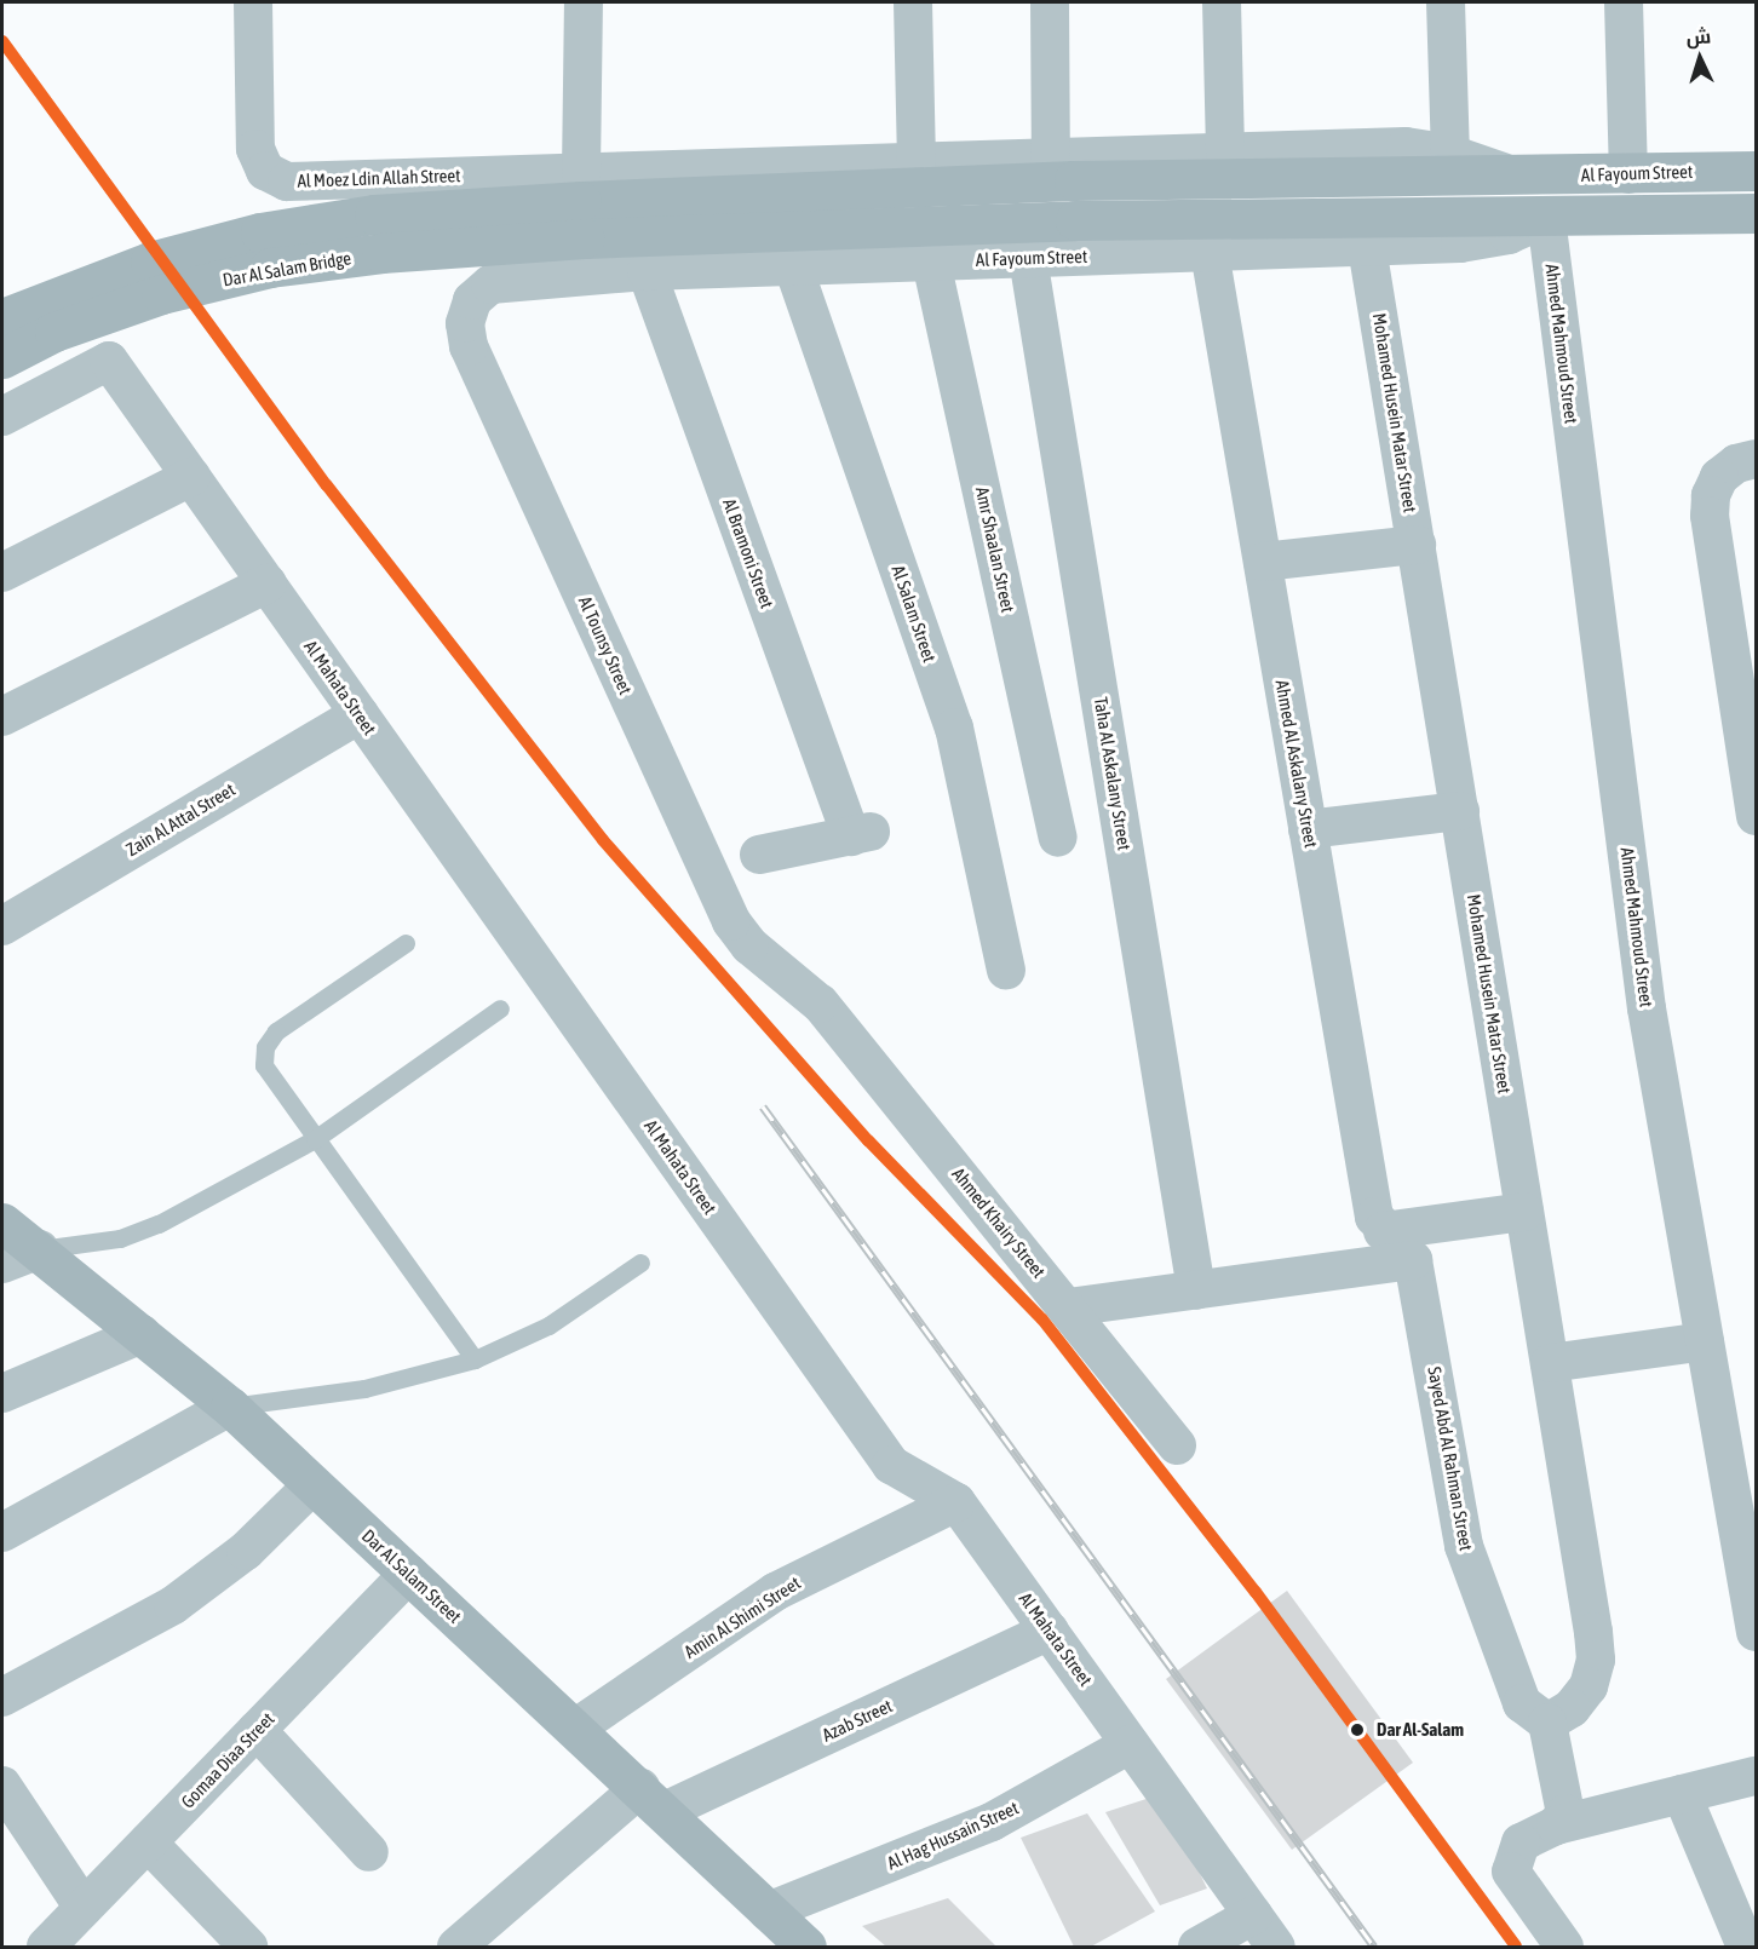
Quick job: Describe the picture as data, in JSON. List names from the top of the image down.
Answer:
{
  "streets": {
    "street": [
      "Al Fayoum Street",
      "Al Moez Ldin Allah Street",
      "Dar Al Salam Bridge",
      "Ahmed Mahmoud Street",
      "Mohamed Husein Matar Street",
      "Amr Shaalan Street",
      "Al Bramoni Street",
      "Al Salam Street",
      "Al Tounsy Street",
      "Al Mahata Street",
      "Ahmed Al Askalany Street",
      "Taha Al Askalany Street",
      "Zain Al Attal Street",
      "Ahmed Khairy Street",
      "Sayed Abd Al Rahman Street",
      "Dar Al Salam Street",
      "Amin Al Shimi Street",
      "Azab Street",
      "Gomaa Diaa Street",
      "Al Hag Hussain Street"
    ]
  },
  "crossings": [
    ["Al Fayoum Street", "Al Moez Ldin Allah Street"],
    ["Al Fayoum Street", "Dar Al Salam Bridge"],
    ["Al Fayoum Street", "Ahmed Mahmoud Street"],
    ["Al Fayoum Street", "Mohamed Husein Matar Street"],
    ["Al Fayoum Street", "Amr Shaalan Street"],
    ["Al Fayoum Street", "Al Bramoni Street"],
    ["Al Fayoum Street", "Al Salam Street"],
    ["Al Fayoum Street", "Al Tounsy Street"],
    ["Al Fayoum Street", "Ahmed Al Askalany Street"],
    ["Al Fayoum Street", "Taha Al Askalany Street"],
    ["Al Moez Ldin Allah Street", "Dar Al Salam Bridge"],
    ["Mohamed Husein Matar Street", "Sayed Abd Al Rahman Street"],
    ["Al Tounsy Street", "Ahmed Khairy Street"],
    ["Al Mahata Street", "Zain Al Attal Street"],
    ["Al Mahata Street", "Amin Al Shimi Street"],
    ["Al Mahata Street", "Azab Street"],
    ["Al Mahata Street", "Al Hag Hussain Street"],
    ["Ahmed Al Askalany Street", "Sayed Abd Al Rahman Street"],
    ["Dar Al Salam Street", "Amin Al Shimi Street"],
    ["Dar Al Salam Street", "Azab Street"],
    ["Dar Al Salam Street", "Gomaa Diaa Street"],
    ["Dar Al Salam Street", "Al Hag Hussain Street"]
  ],
  "places": ["Dar Al-Salam"],
  "north": "top"
}
